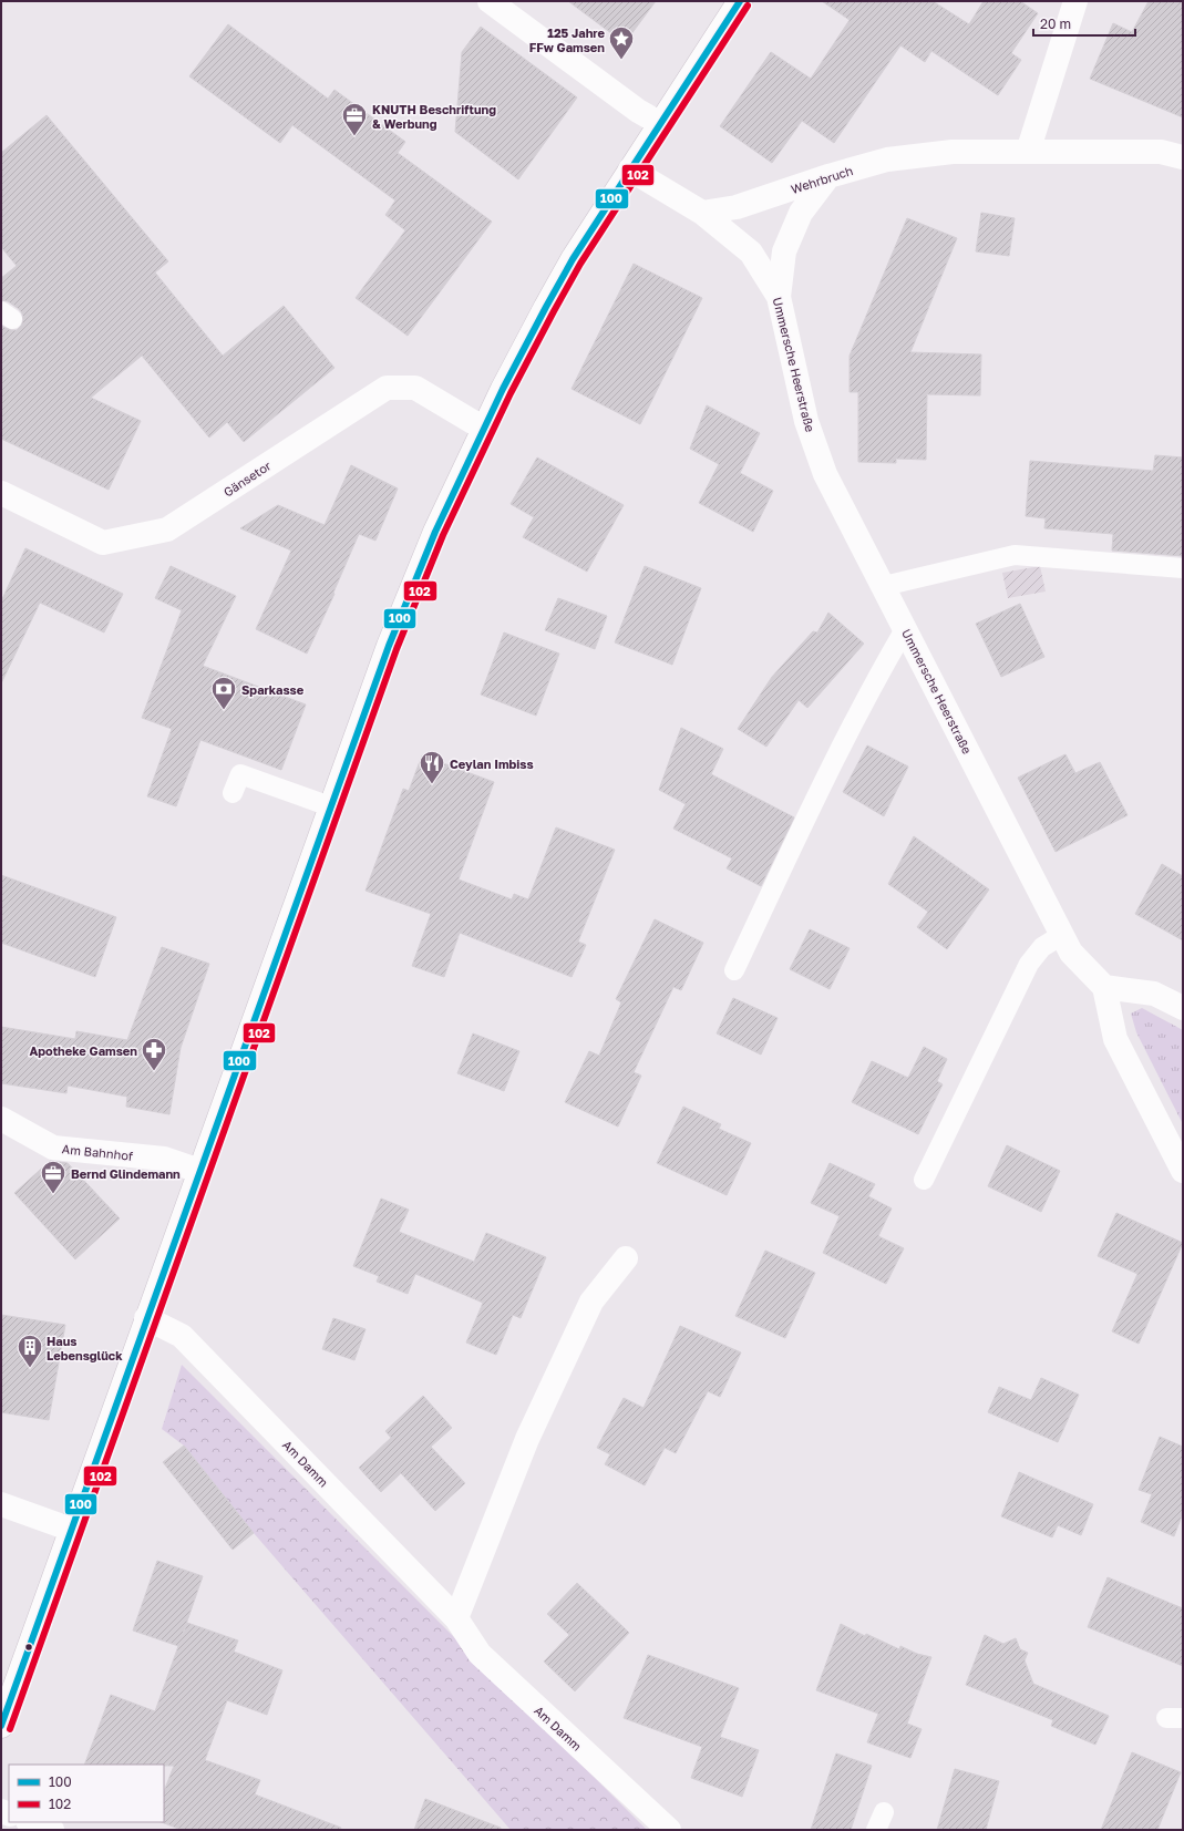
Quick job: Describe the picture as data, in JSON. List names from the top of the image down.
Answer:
{
  "streets": {
    "street": [
      "Wehrbruch",
      "Ummersche Heerstraße",
      "Gänsetor",
      "Am Bahnhof",
      "Am Damm"
    ]
  },
  "crossings": [
    ["Wehrbruch", "Ummersche Heerstraße"]
  ],
  "places": {
    "place": ["125 Jahre FFw Gamsen"],
    "office": ["KNUTH Beschriftung & Werbung", "Bernd Glindemann"],
    "bank": ["Sparkasse"],
    "restaurant": ["Ceylan Imbiss"],
    "pharmacy": ["Apotheke Gamsen"],
    "building": ["Haus Lebensglück"]
  },
  "lines": ["transit line 100", "transit line 102"],
  "legend": ["100", "102"],
  "scale_bar": "20 m"
}
